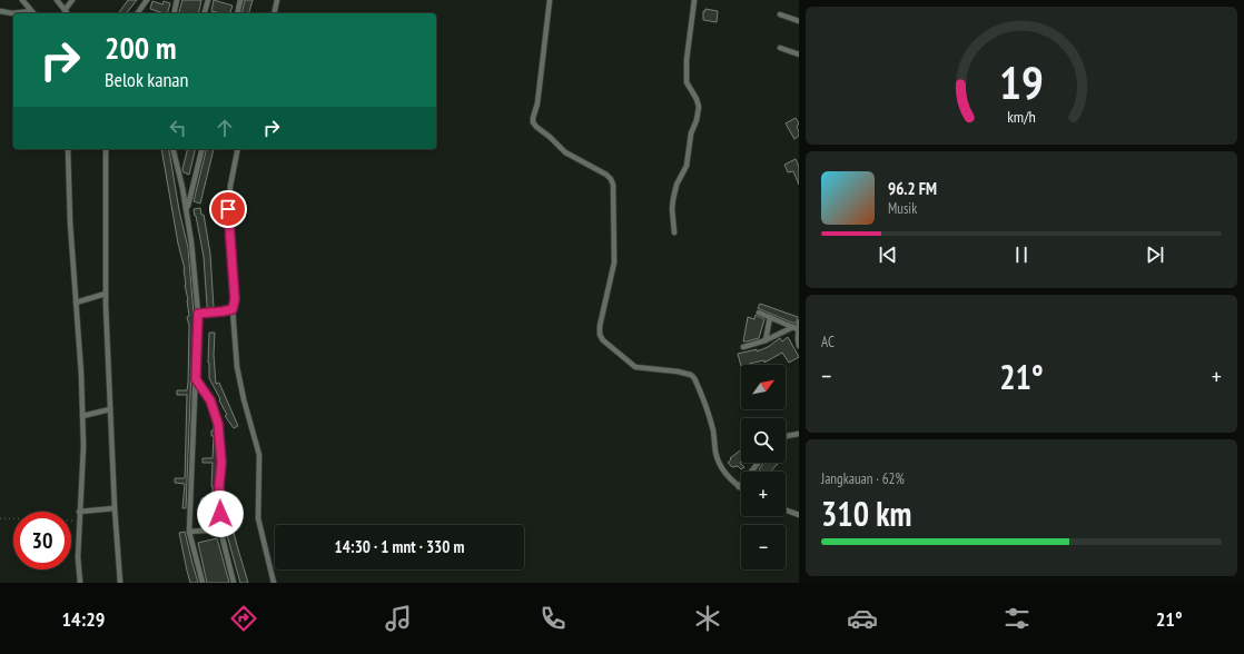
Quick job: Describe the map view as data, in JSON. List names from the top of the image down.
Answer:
{
  "north": "top right",
  "page": {
    "turn": ["200 m", "Belok kanan"],
    "song": ["96.2 FM", "Musik"],
    "tile": [
      "AC",
      ["Jangkauan · 62%", "310 km"]
    ],
    "heat": ["−", "21°", "+"],
    "map_buttons": ["+", "−"],
    "limit": "30",
    "trip": "14:30 · 1 mnt · 330 m",
    "tabs": ["14:29", "21°"],
    "gauge": ["19", "km/h"]
  }
}
